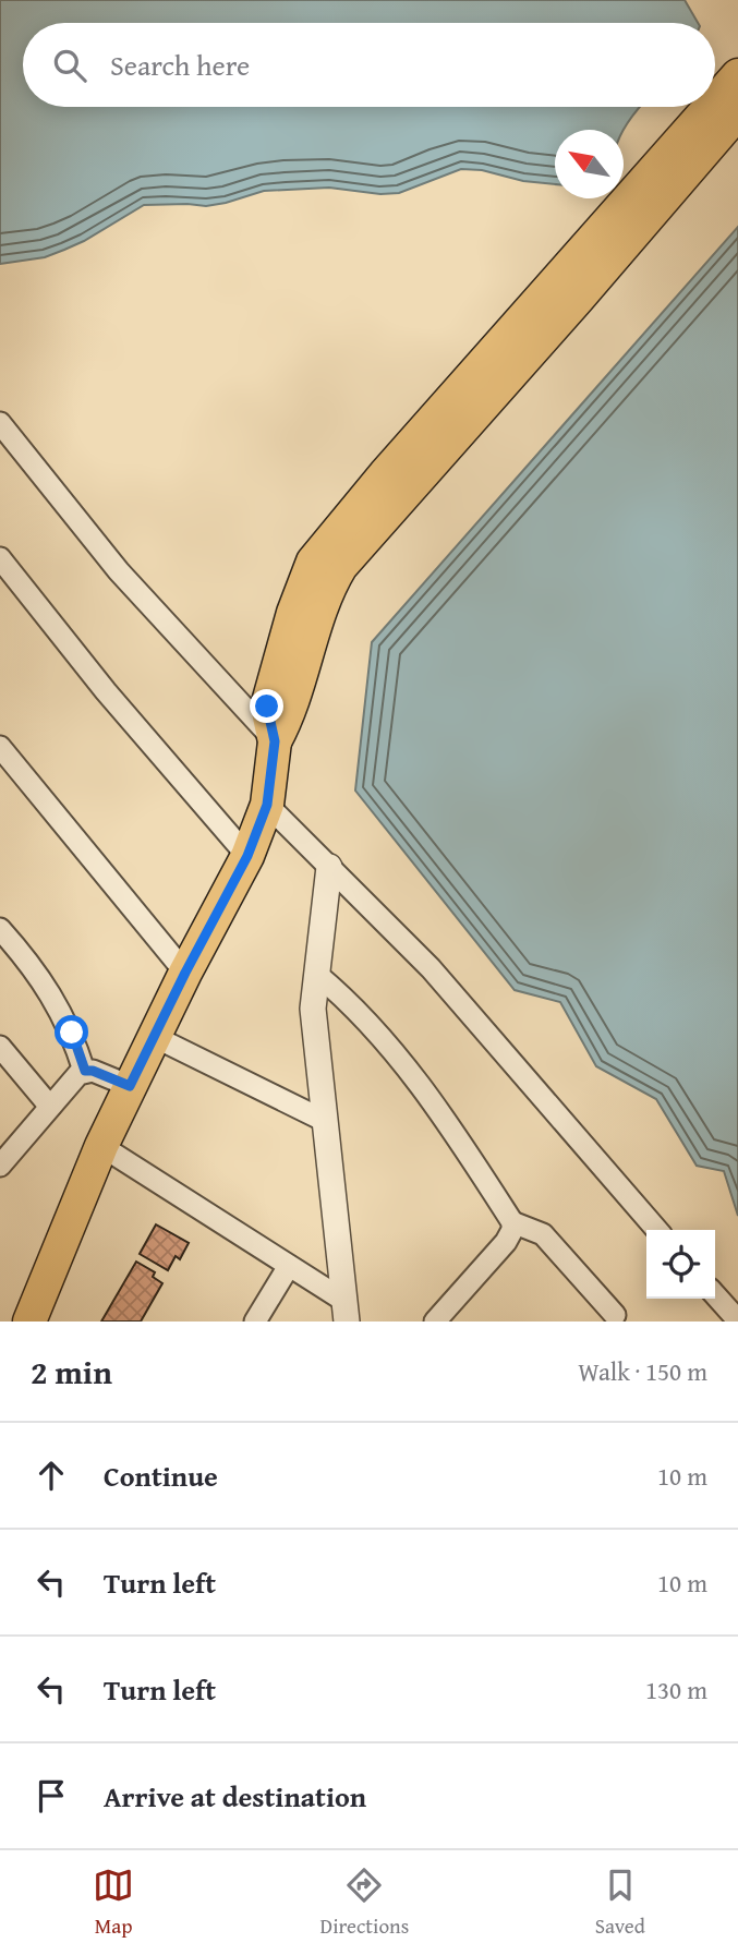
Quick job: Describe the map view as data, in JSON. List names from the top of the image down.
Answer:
{
  "north": "top left",
  "page": {
    "search": "Search here",
    "heading": ["2 min", "Walk · 150 m"],
    "list": [
      ["Continue", "10 m"],
      ["Turn left", "10 m"],
      ["Turn left", "130 m"],
      "Arrive at destination"
    ],
    "nav": ["Map", "Directions", "Saved"]
  }
}
